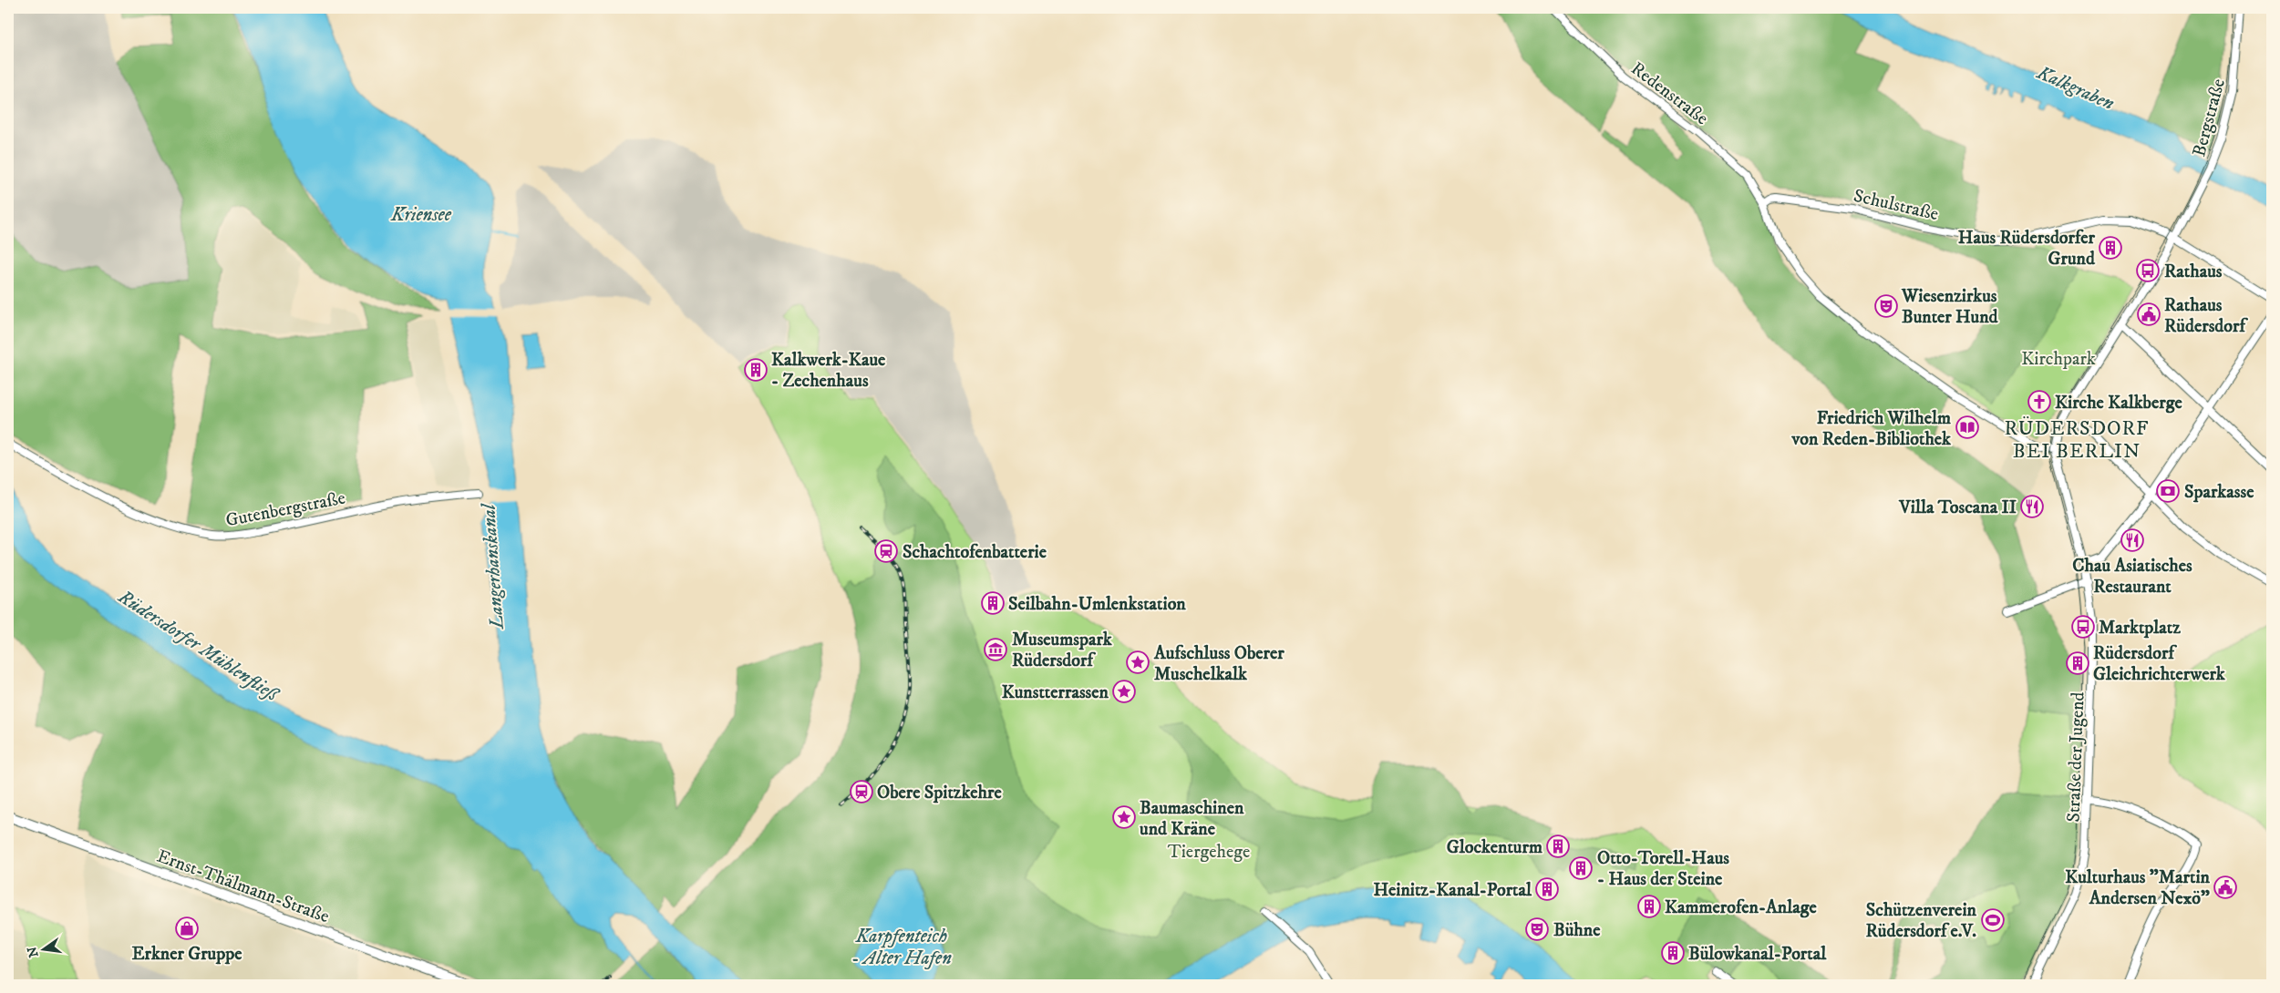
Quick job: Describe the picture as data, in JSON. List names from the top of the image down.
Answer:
{
  "streets": {
    "main road": ["Ernst-Thälmann-Straße"],
    "street": [
      "Redenstraße",
      "Bergstraße",
      "Schulstraße",
      "Gutenbergstraße",
      "Straße der Jugend"
    ]
  },
  "crossings": [
    ["Redenstraße", "Schulstraße"],
    ["Bergstraße", "Schulstraße"],
    ["Bergstraße", "Straße der Jugend"]
  ],
  "districts": ["RÜDERSDORF BEI BERLIN"],
  "water": [
    "Kalkgraben",
    "Kriensee",
    "Langerhanskanal",
    "Rüdersdorfer Mühlenfließ",
    "Karpfenteich - Alter Hafen"
  ],
  "parks": ["Kirchpark", "Tiergehege"],
  "places": {
    "building": [
      "Haus Rüdersdorfer Grund",
      "Kalkwerk-Kaue - Zechenhaus",
      "Seilbahn-Umlenkstation",
      "Rüdersdorf Gleichrichterwerk",
      "Glockenturm",
      "Otto-Torell-Haus - Haus der Steine",
      "Heinitz-Kanal-Portal",
      "Kammerofen-Anlage",
      "Bülowkanal-Portal"
    ],
    "bus stop": ["Rathaus", "Marktplatz"],
    "theatre": ["Wiesenzirkus Bunter Hund", "Bühne"],
    "public building": ["Rathaus Rüdersdorf", "Kulturhaus \"Martin Andersen Nexö\""],
    "church": ["Kirche Kalkberge"],
    "library": ["Friedrich Wilhelm von Reden-Bibliothek"],
    "bank": ["Sparkasse"],
    "restaurant": ["Villa Toscana II", "Chau Asiatisches Restaurant"],
    "station": ["Schachtofenbatterie", "Obere Spitzkehre"],
    "museum": ["Museumspark Rüdersdorf"],
    "place": ["Aufschluss Oberer Muschelkalk", "Kunstterrassen", "Baumaschinen und Kräne"],
    "sports": ["Schützenverein Rüdersdorf e.V."],
    "shop": ["Erkner Gruppe"]
  },
  "north": "left"
}
